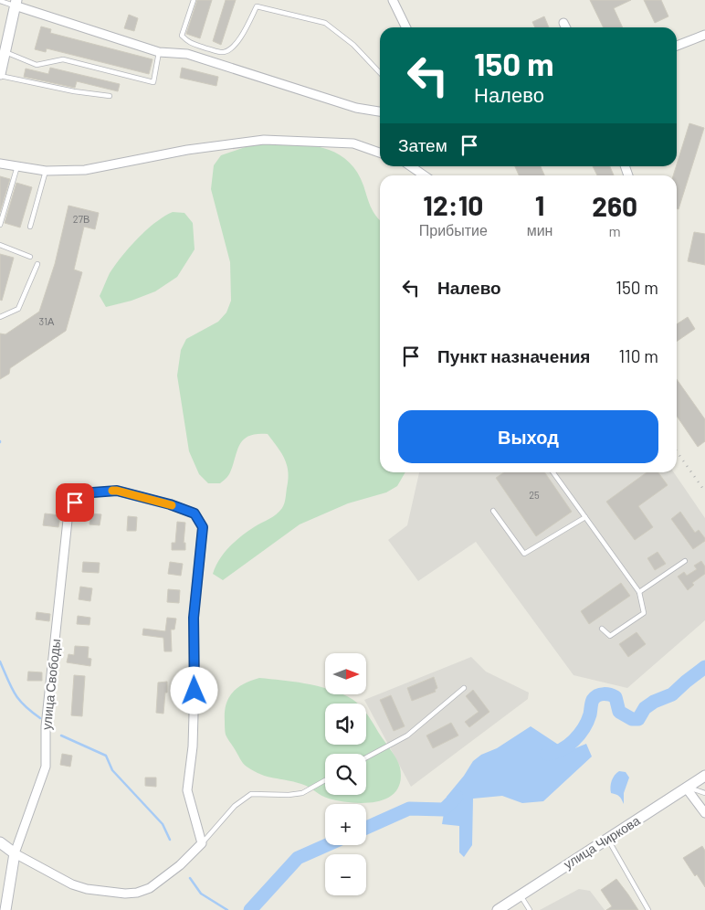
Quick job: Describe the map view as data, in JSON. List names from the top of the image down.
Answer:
{
  "streets": {
    "main road": ["улица Чиркова"],
    "street": ["улица Свободы"]
  },
  "house_numbers": ["27В", "31А", "25"],
  "north": "right",
  "page": {
    "turn": ["150 m", "Налево"],
    "then": "Затем",
    "eta": [
      "12:10",
      "Прибытие",
      "1",
      "мин",
      "260",
      "m"
    ],
    "list": [
      {
        "name": "Налево",
        "value": "150 m"
      },
      {
        "name": "Пункт назначения",
        "value": "110 m"
      }
    ],
    "buttons": "Выход",
    "map_buttons": ["+", "−"]
  }
}
